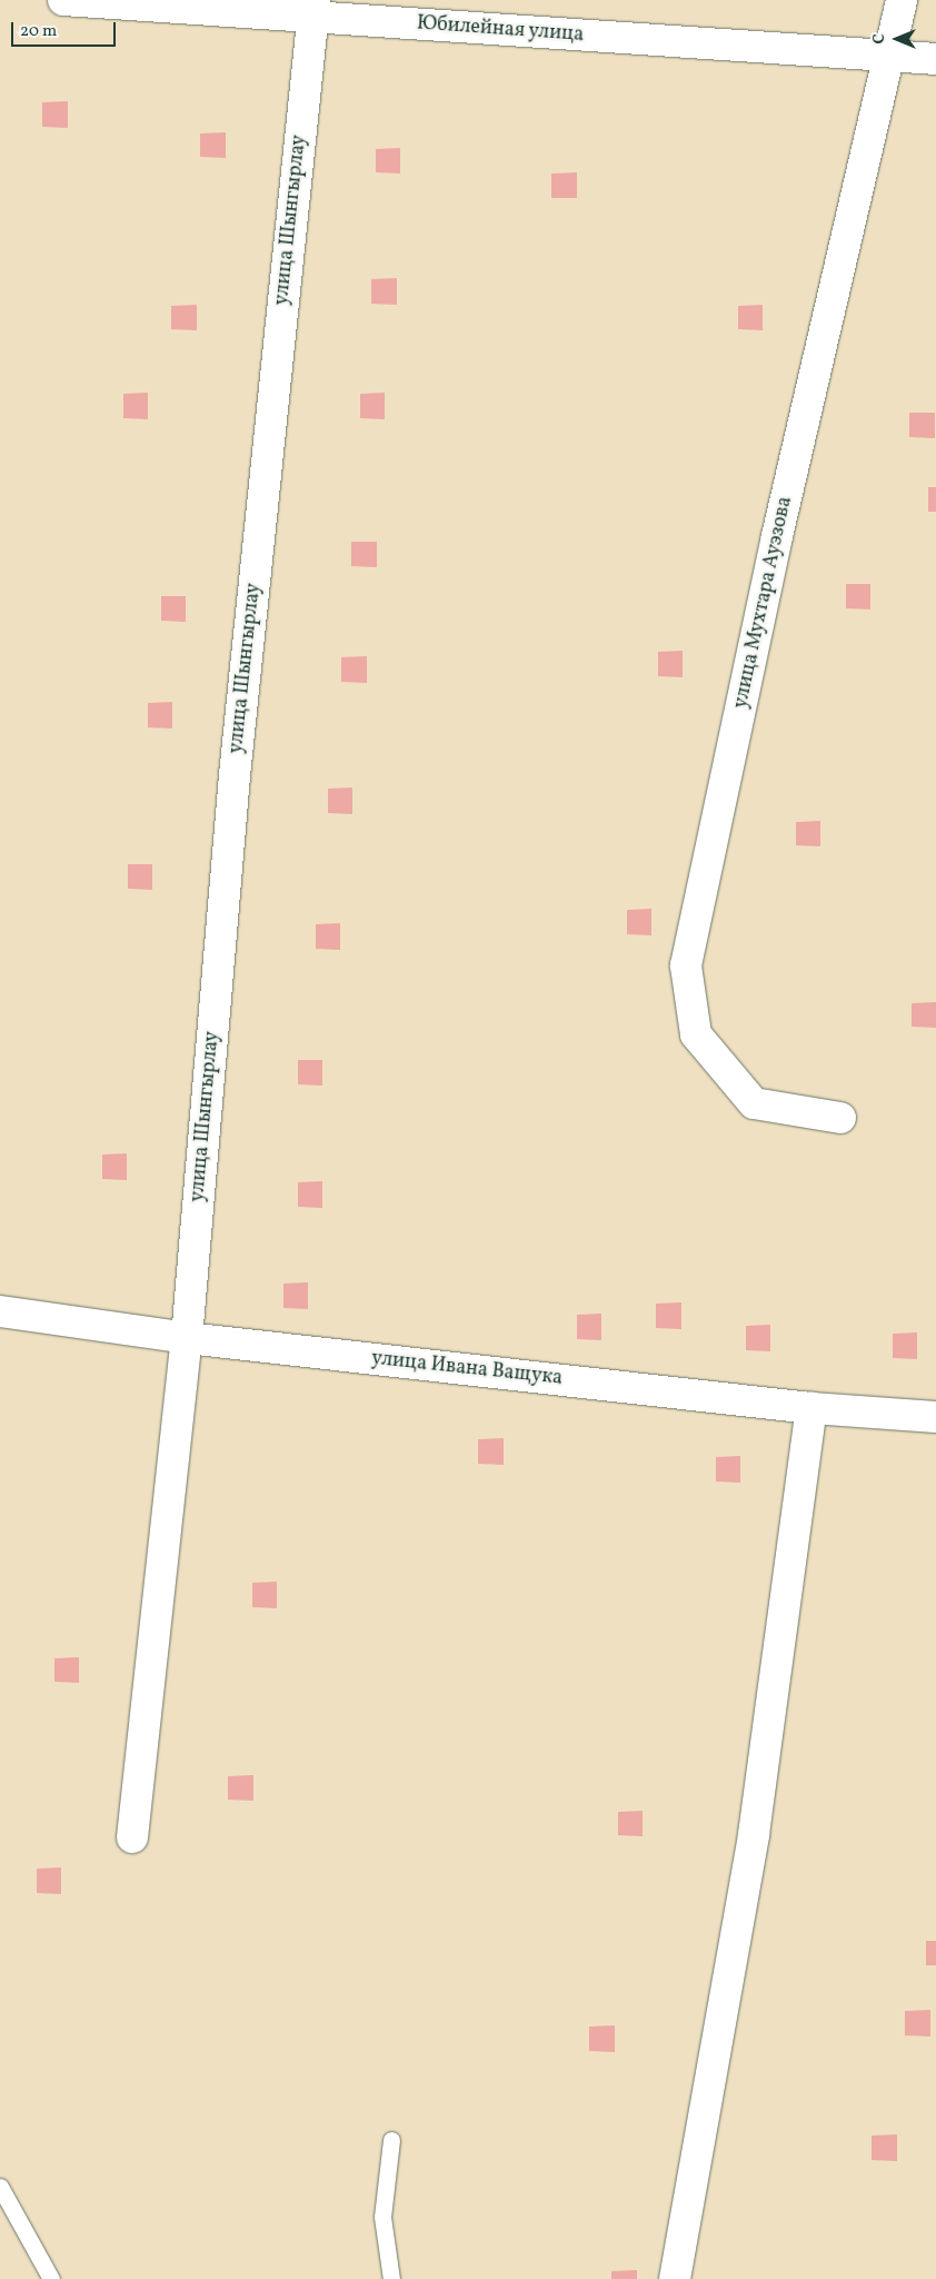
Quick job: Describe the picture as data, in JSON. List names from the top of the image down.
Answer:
{
  "streets": {
    "street": [
      "Юбилейная улица",
      "улица Шынгырлау",
      "улица Мухтара Ауэзова",
      "улица Ивана Ващука"
    ]
  },
  "crossings": [
    ["Юбилейная улица", "улица Шынгырлау"],
    ["Юбилейная улица", "улица Мухтара Ауэзова"],
    ["улица Шынгырлау", "улица Ивана Ващука"]
  ],
  "scale_bar": "20 m",
  "north": "left"
}
